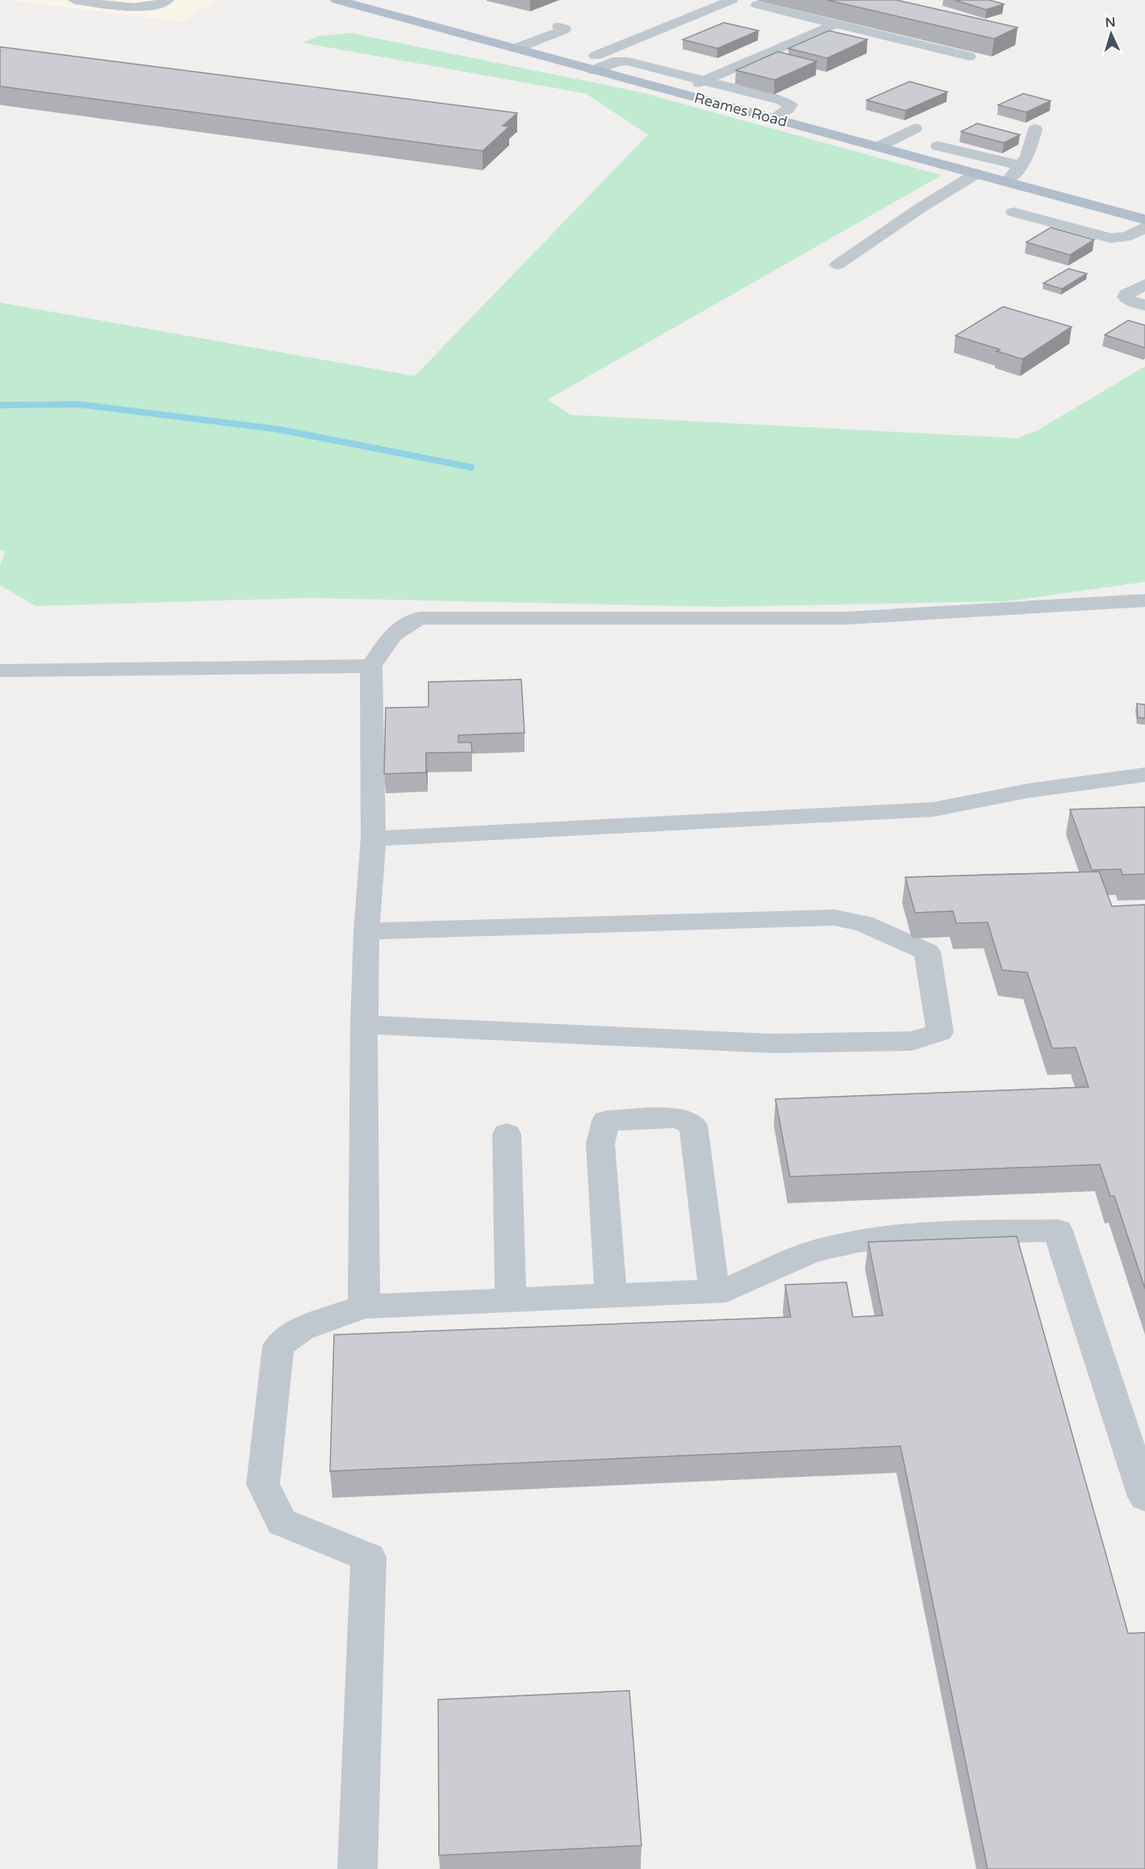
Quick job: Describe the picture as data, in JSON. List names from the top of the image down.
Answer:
{
  "streets": {
    "main road": ["Reames Road"]
  },
  "north": "top"
}
